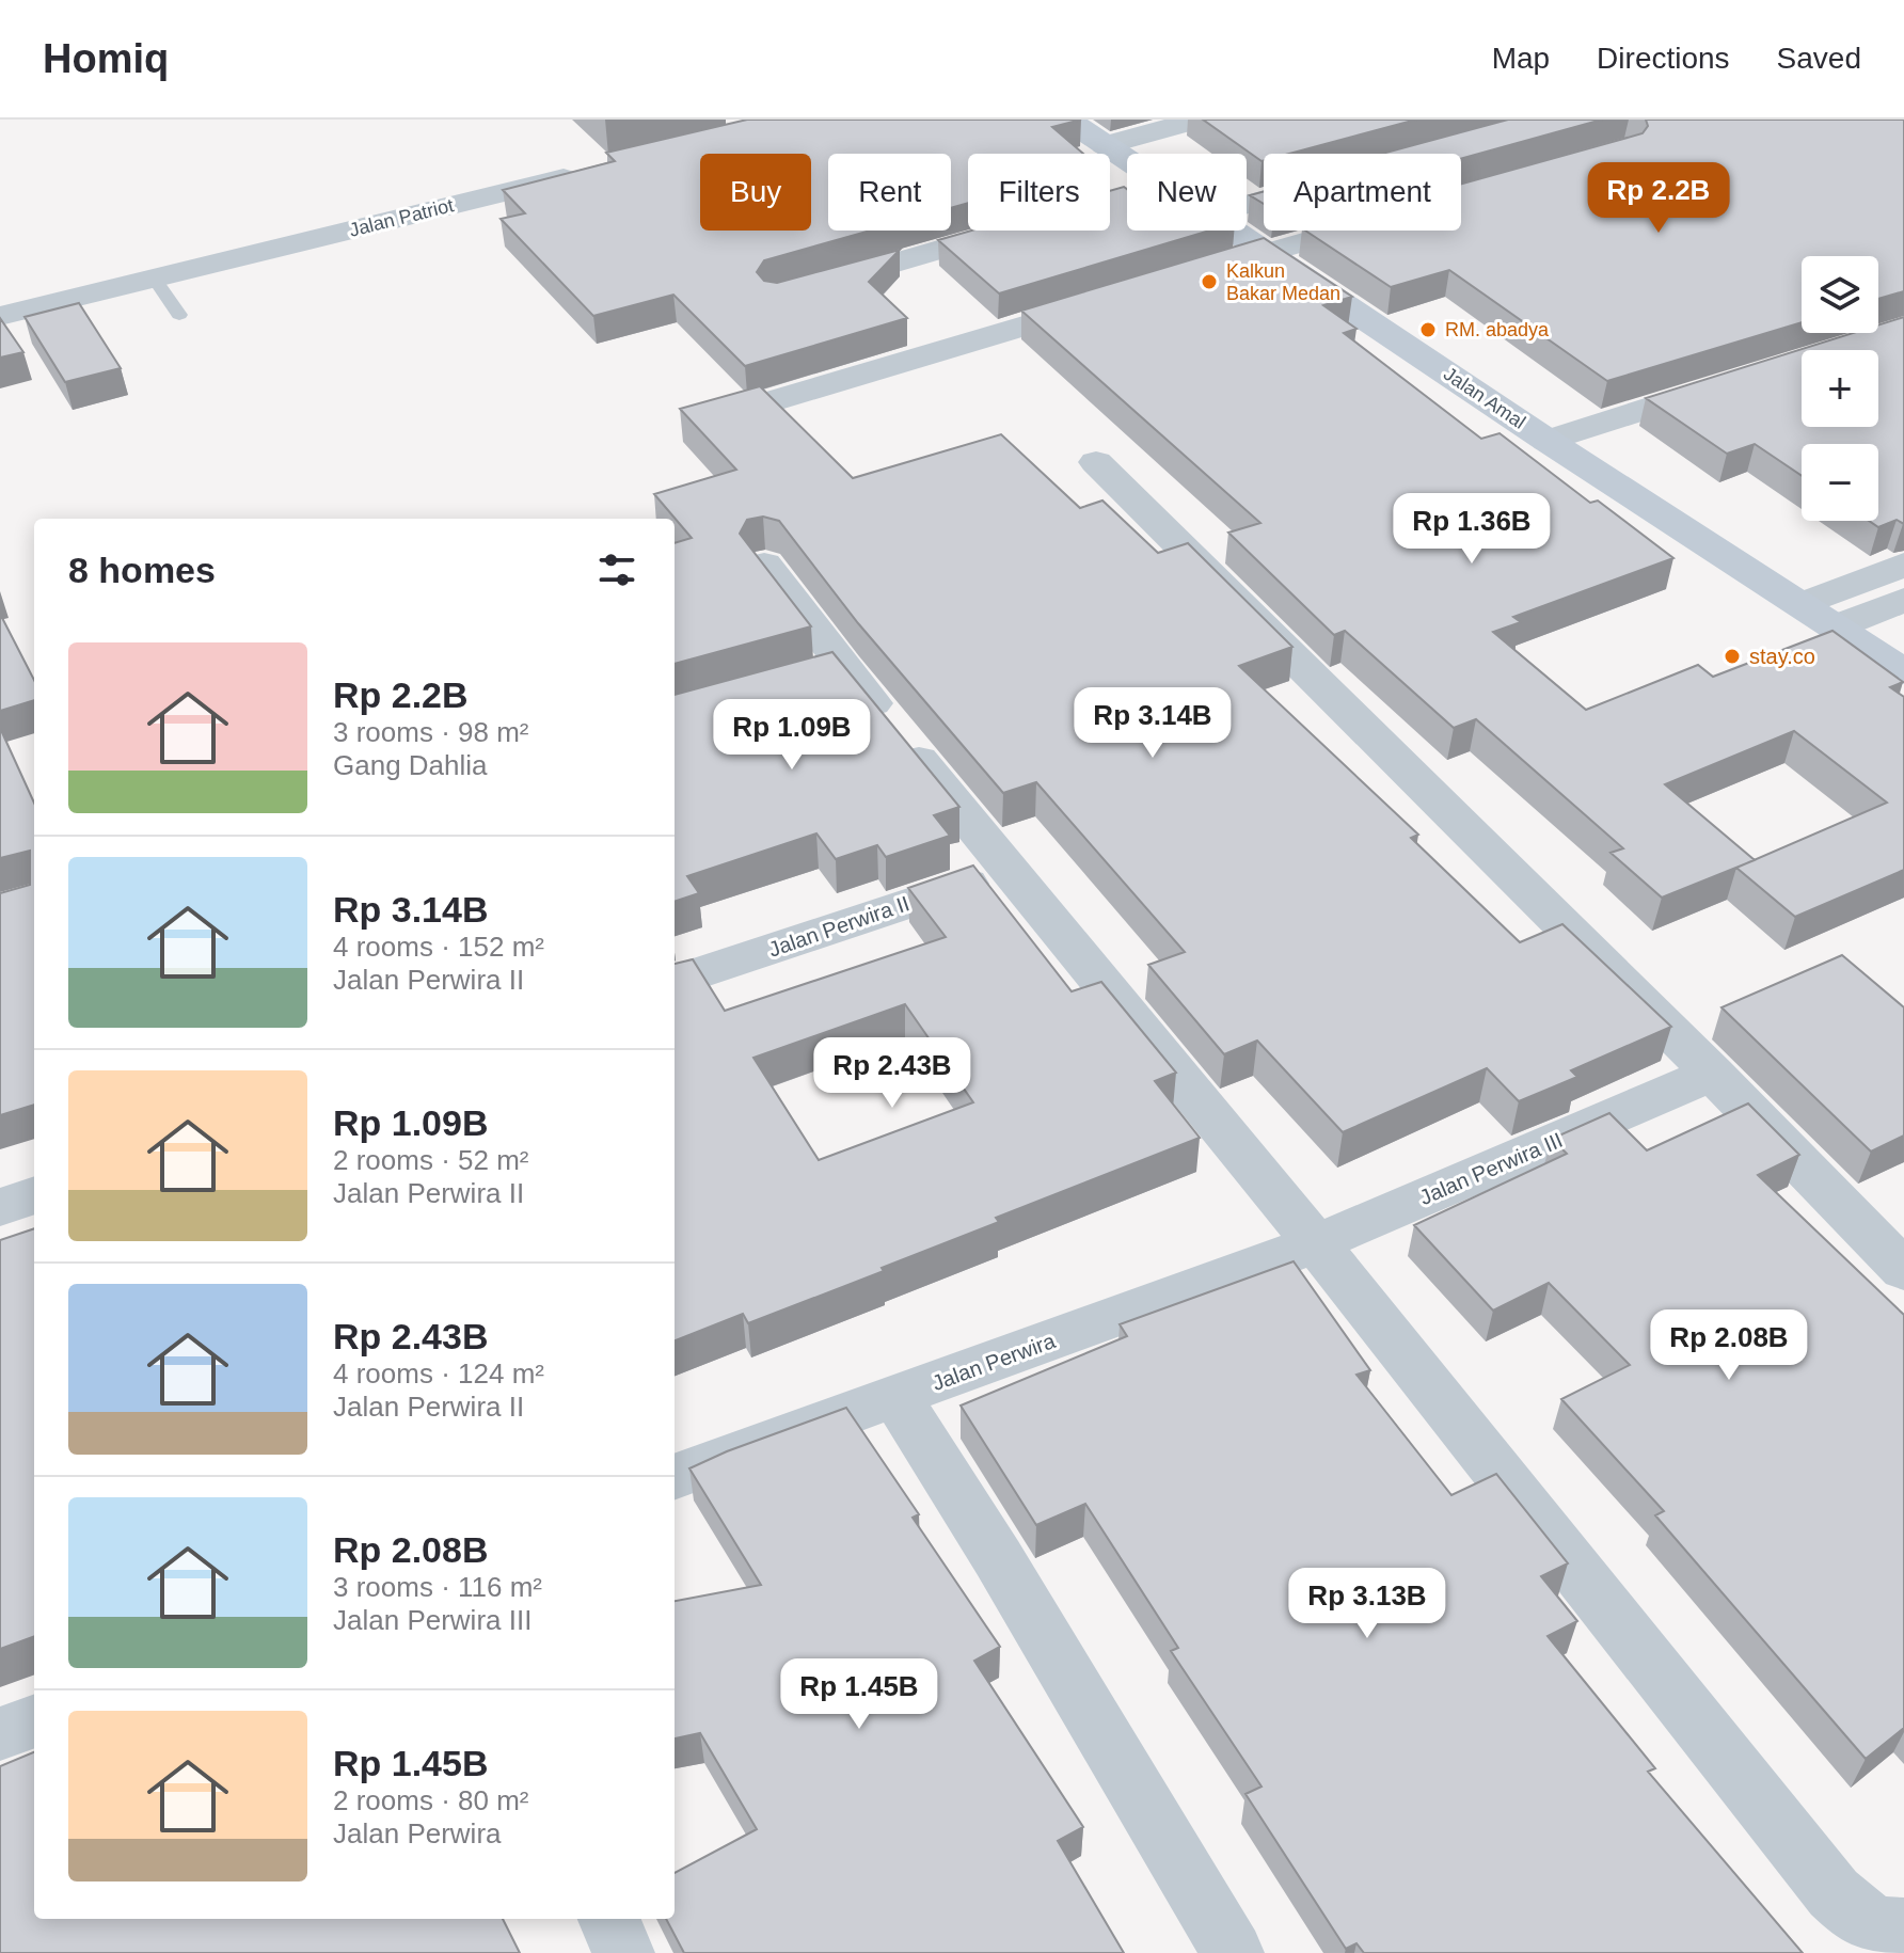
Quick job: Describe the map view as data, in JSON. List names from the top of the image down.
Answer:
{
  "streets": {
    "street": [
      "Jalan Patriot",
      "Jalan Amal",
      "Jalan Perwira II",
      "Jalan Perwira III",
      "Jalan Perwira"
    ]
  },
  "crossings": [
    ["Jalan Perwira III", "Jalan Perwira"]
  ],
  "places": ["Kalkun Bakar Medan", "RM. abadya", "stay.co"],
  "page": {
    "header": "Homiq",
    "nav": ["Map", "Directions", "Saved"],
    "chip": [
      "Buy",
      "Rent",
      "Filters",
      "New",
      "Apartment"
    ],
    "price": [
      "Rp 2.2B",
      "Rp 1.36B",
      "Rp 3.14B",
      "Rp 1.09B",
      "Rp 2.43B",
      "Rp 2.08B",
      "Rp 3.13B",
      "Rp 1.45B"
    ],
    "map_buttons": ["+", "−"],
    "heading": "8 homes",
    "list": [
      {
        "name": "Rp 2.2B",
        "note": "3 rooms · 98 m² · Gang Dahlia"
      },
      {
        "name": "Rp 3.14B",
        "note": "4 rooms · 152 m² · Jalan Perwira II"
      },
      {
        "name": "Rp 1.09B",
        "note": "2 rooms · 52 m² · Jalan Perwira II"
      },
      {
        "name": "Rp 2.43B",
        "note": "4 rooms · 124 m² · Jalan Perwira II"
      },
      {
        "name": "Rp 2.08B",
        "note": "3 rooms · 116 m² · Jalan Perwira III"
      },
      {
        "name": "Rp 1.45B",
        "note": "2 rooms · 80 m² · Jalan Perwira"
      }
    ]
  }
}
